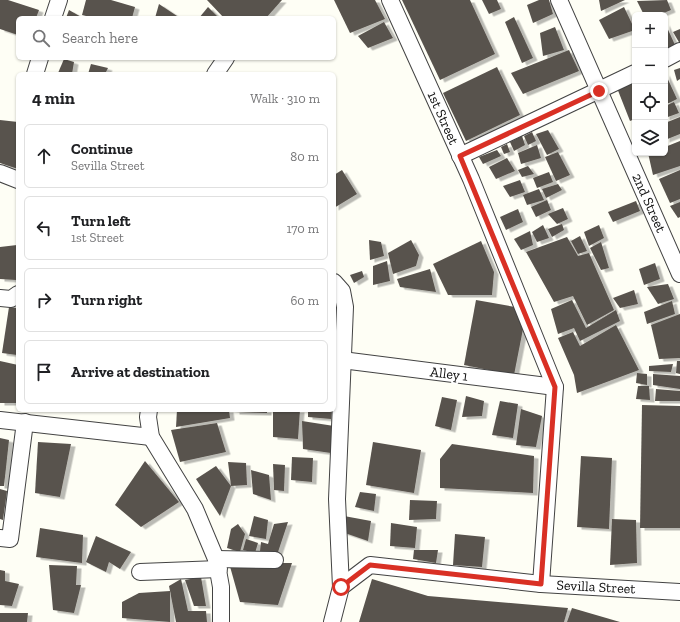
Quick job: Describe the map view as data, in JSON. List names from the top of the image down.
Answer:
{
  "streets": {
    "street": [
      "1st Street",
      "2nd Street",
      "Alley 1",
      "Sevilla Street"
    ]
  },
  "crossings": [
    ["1st Street", "Alley 1"],
    ["1st Street", "Sevilla Street"]
  ],
  "page": {
    "map_buttons": ["+", "−"],
    "search": "Search here",
    "heading": ["4 min", "Walk · 310 m"],
    "list": [
      ["Continue", "Sevilla Street", "80 m"],
      ["Turn left", "1st Street", "170 m"],
      ["Turn right", "60 m"],
      "Arrive at destination"
    ]
  }
}
